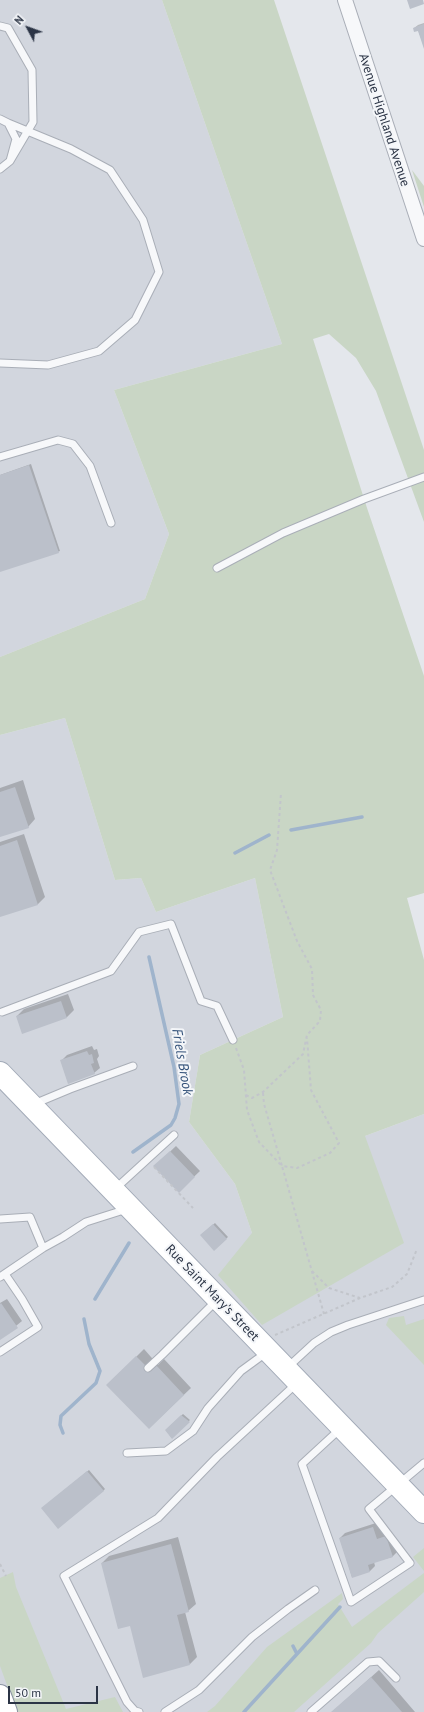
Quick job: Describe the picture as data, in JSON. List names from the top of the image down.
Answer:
{
  "streets": {
    "main road": ["Rue Saint Mary's Street"],
    "street": ["Avenue Highland Avenue"]
  },
  "water": ["Friels Brook"],
  "scale_bar": "50 m",
  "north": "top left"
}
